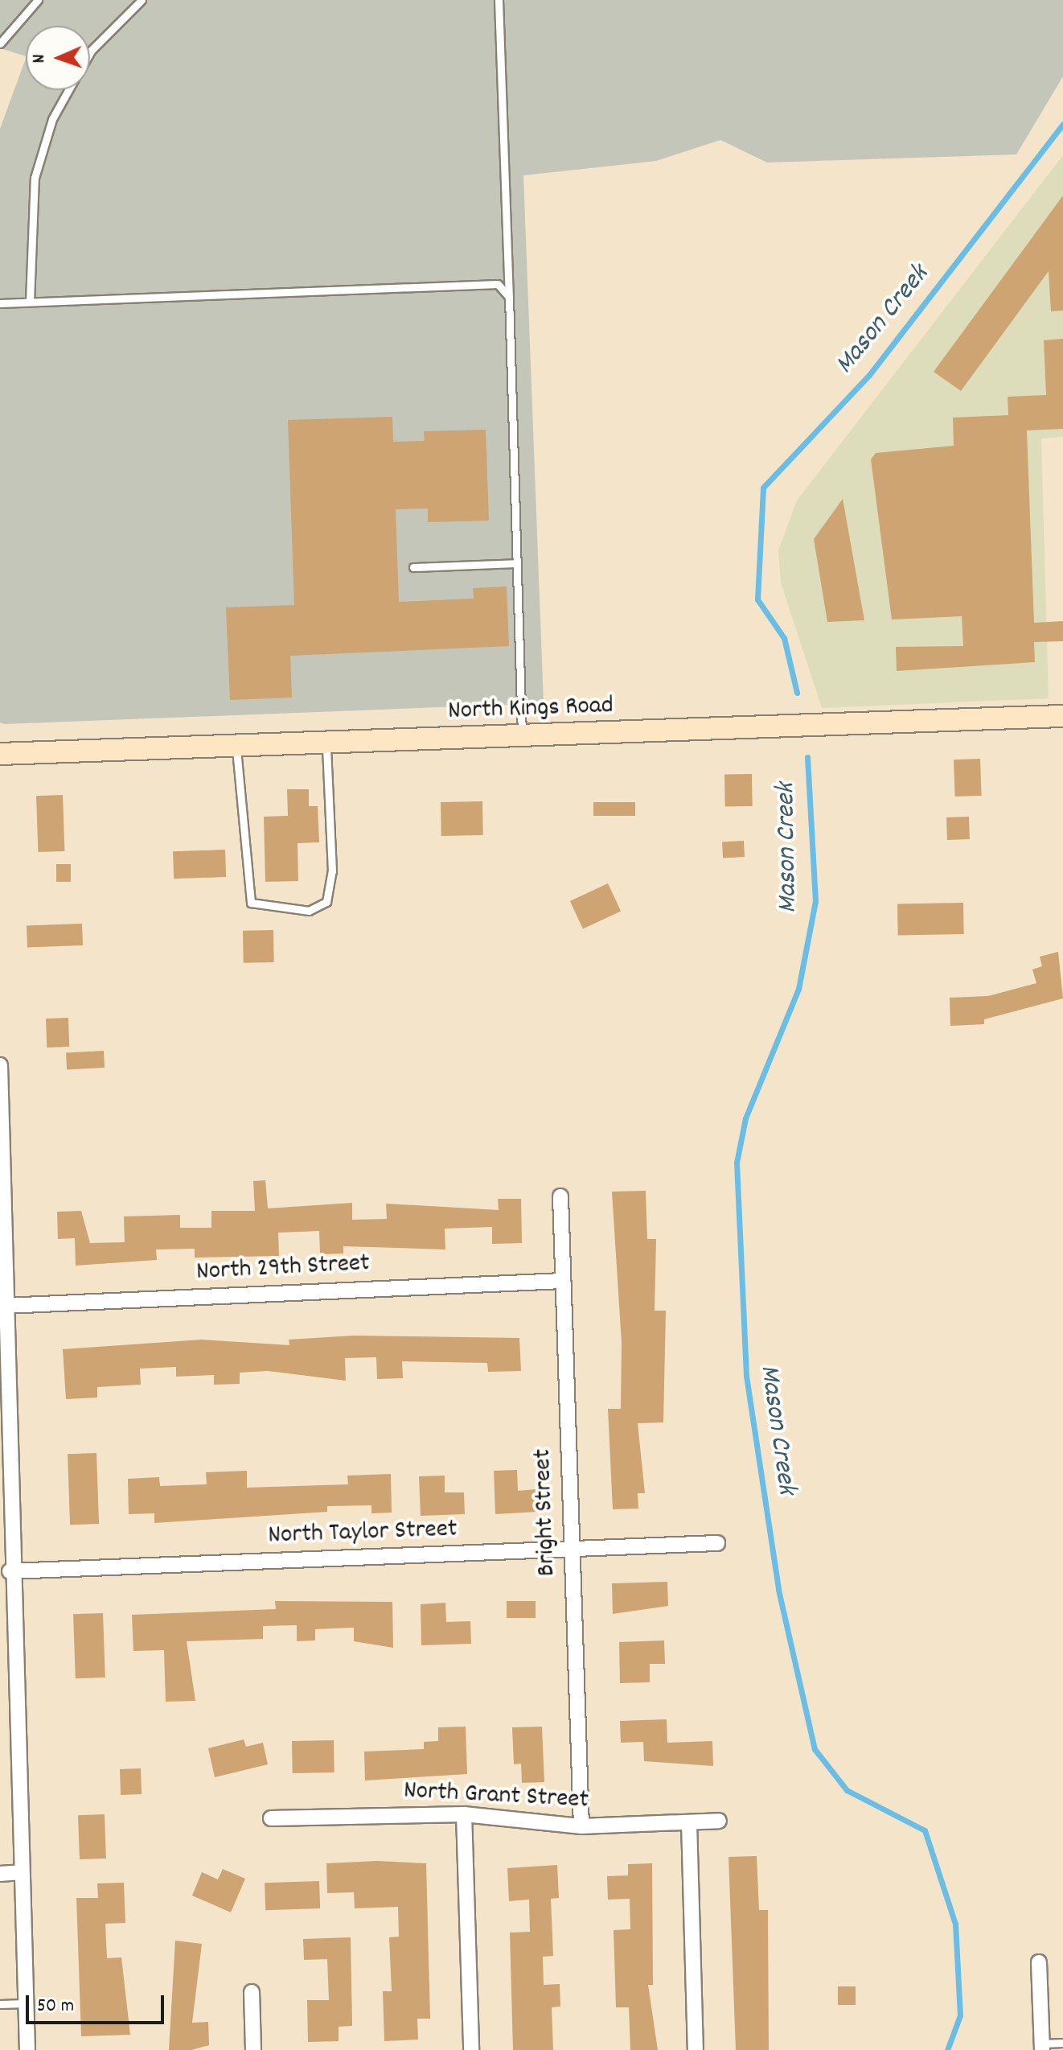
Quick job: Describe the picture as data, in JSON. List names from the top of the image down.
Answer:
{
  "streets": {
    "main road": ["North Kings Road"],
    "street": [
      "North 29th Street",
      "Bright Street",
      "North Taylor Street",
      "North Grant Street"
    ]
  },
  "crossings": [
    ["North 29th Street", "Bright Street"],
    ["Bright Street", "North Taylor Street"],
    ["Bright Street", "North Grant Street"]
  ],
  "water": ["Mason Creek"],
  "scale_bar": "50 m",
  "north": "left"
}
